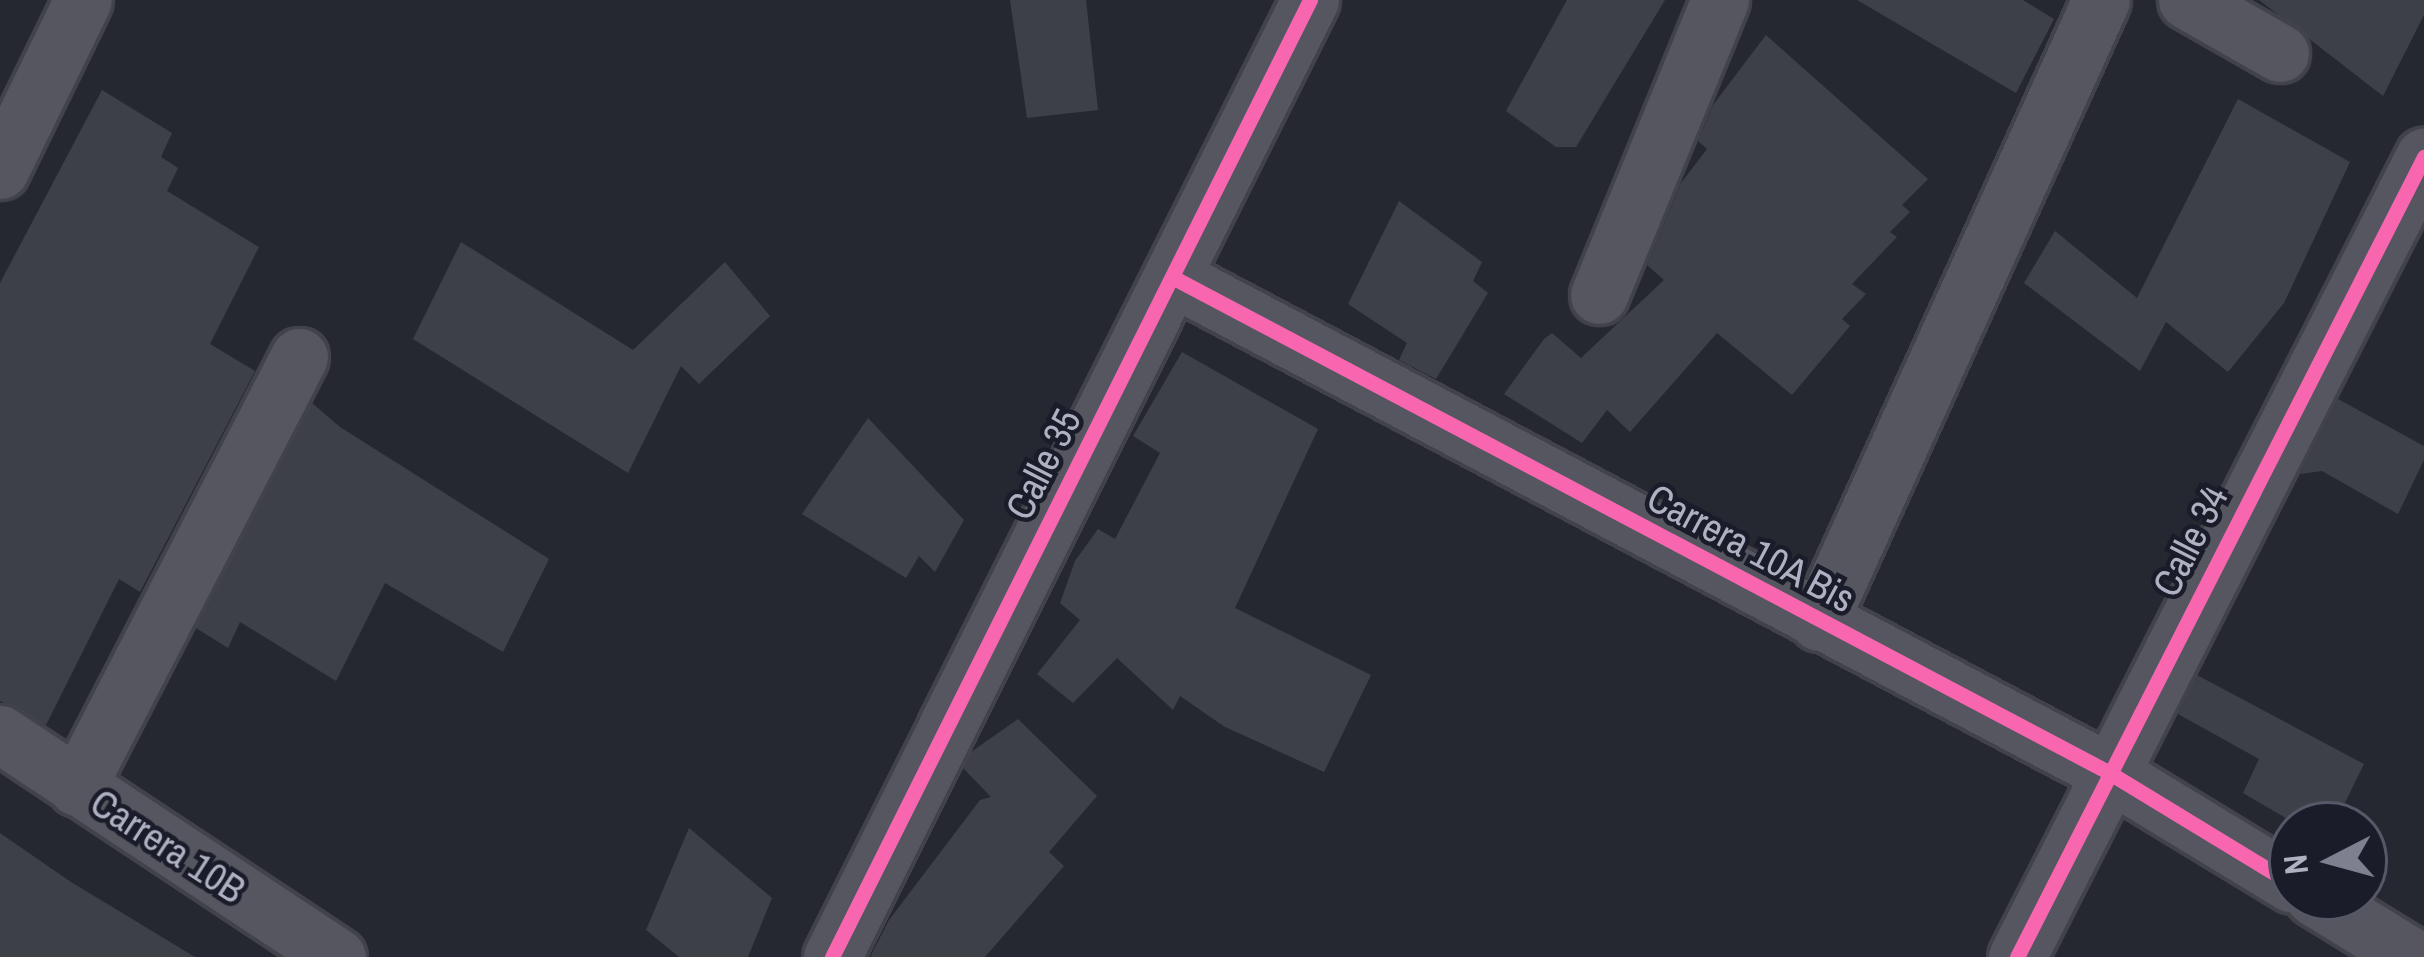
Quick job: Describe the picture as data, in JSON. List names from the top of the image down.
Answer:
{
  "streets": {
    "street": [
      "Calle 35",
      "Calle 34",
      "Carrera 10A Bis",
      "Carrera 10B"
    ]
  },
  "crossings": [
    ["Calle 35", "Carrera 10A Bis"],
    ["Calle 34", "Carrera 10A Bis"]
  ],
  "north": "left"
}
